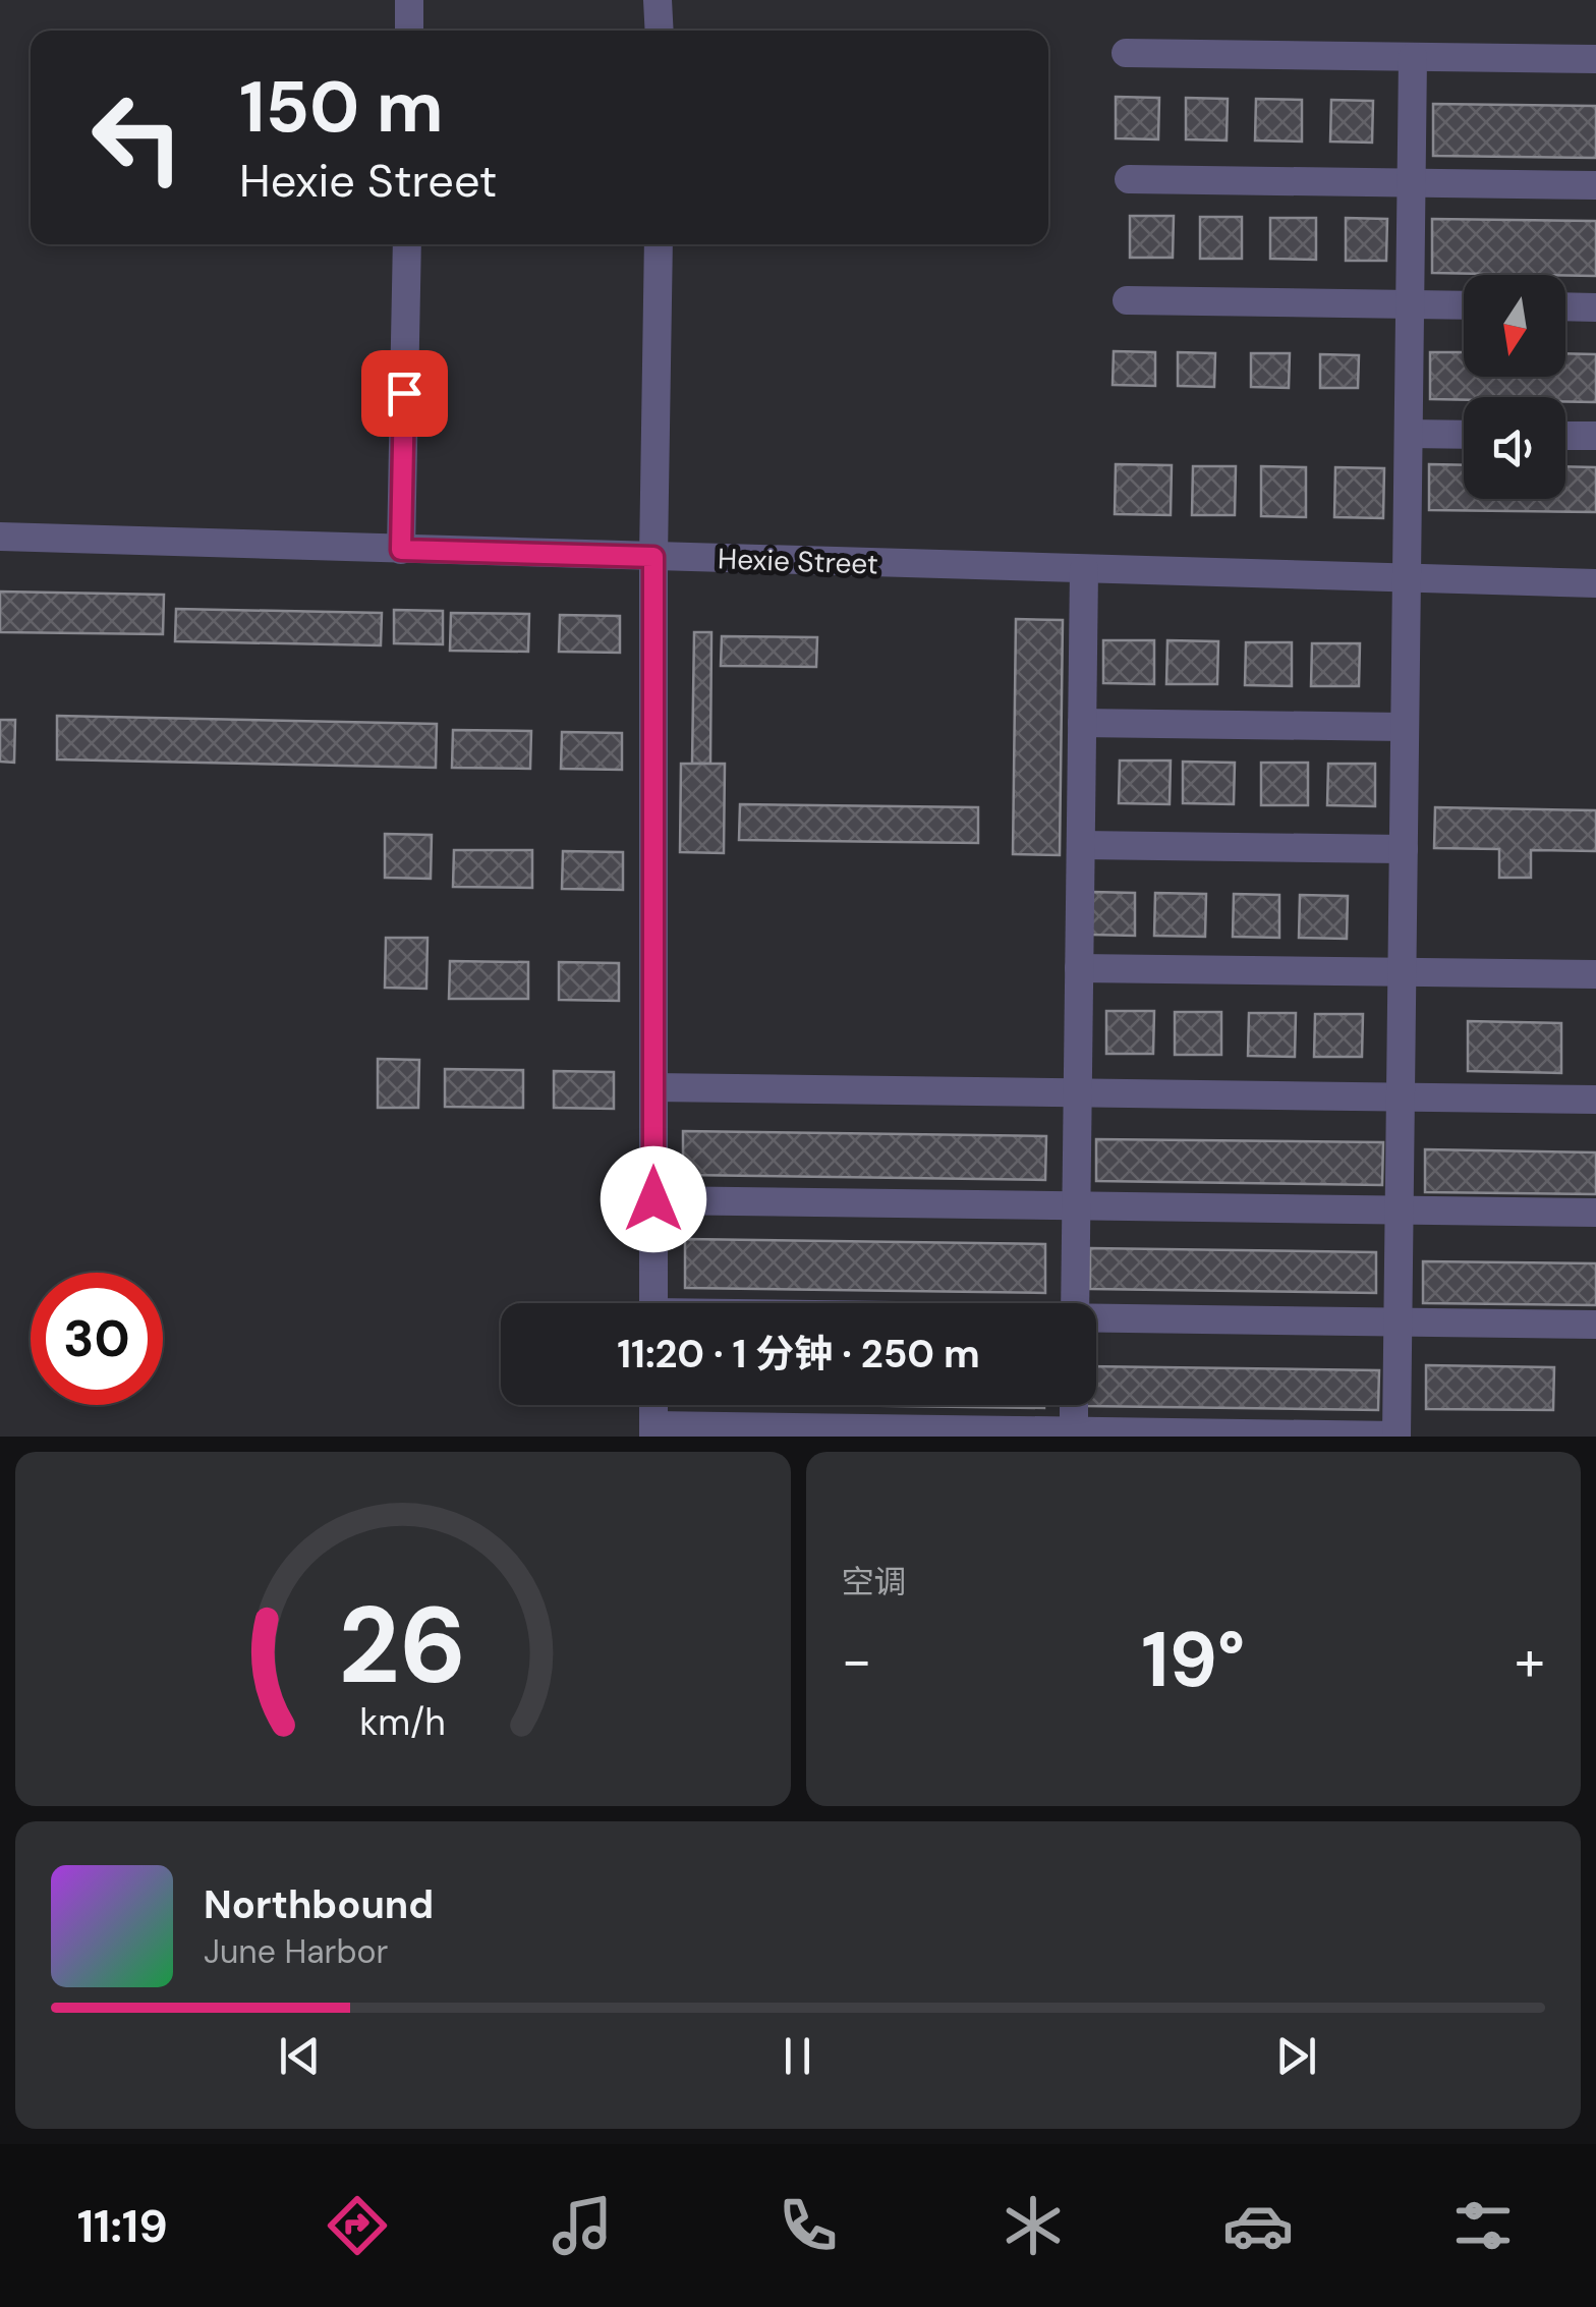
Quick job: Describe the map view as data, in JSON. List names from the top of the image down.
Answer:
{
  "streets": {
    "street": ["Hexie Street"]
  },
  "north": "bottom",
  "page": {
    "turn": ["150 m", "Hexie Street"],
    "limit": "30",
    "trip": "11:20 · 1 分钟 · 250 m",
    "tile": "空调",
    "heat": ["−", "19°", "+"],
    "song": ["Northbound", "June Harbor"],
    "tabs": "11:19",
    "gauge": ["26", "km/h"]
  }
}
